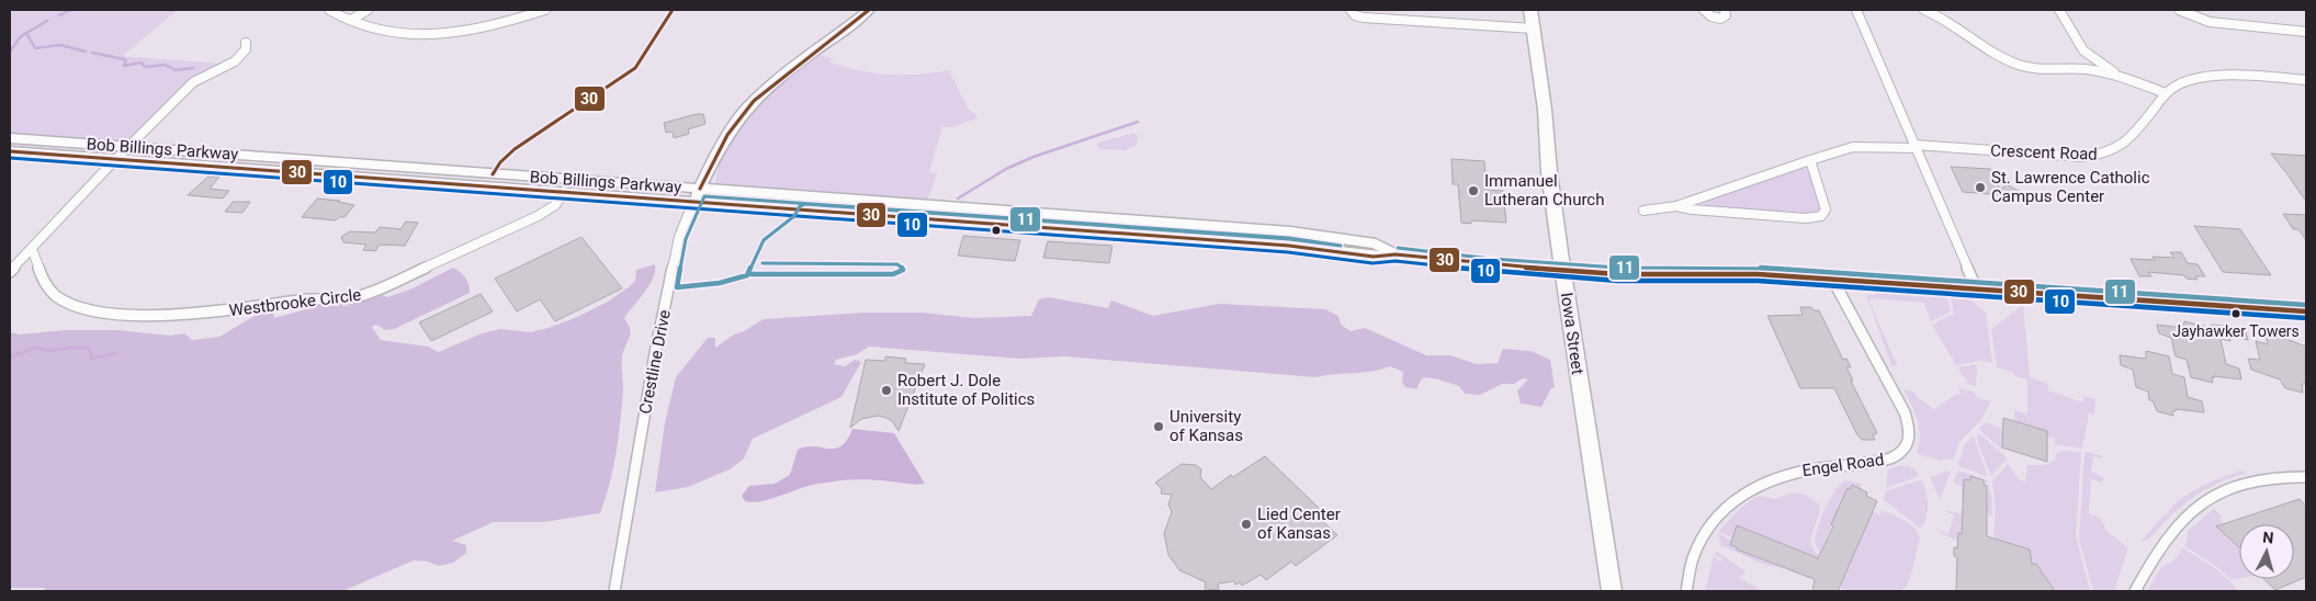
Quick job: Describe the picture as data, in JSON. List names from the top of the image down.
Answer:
{
  "streets": {
    "highway": ["Iowa Street"],
    "main road": ["Bob Billings Parkway", "Crestline Drive"],
    "street": ["Crescent Road", "Westbrooke Circle", "Engel Road"]
  },
  "crossings": [
    ["Bob Billings Parkway", "Westbrooke Circle"],
    ["Bob Billings Parkway", "Iowa Street"],
    ["Bob Billings Parkway", "Crestline Drive"],
    ["Bob Billings Parkway", "Engel Road"]
  ],
  "places": [
    "St. Lawrence Catholic Campus Center",
    "Immanuel Lutheran Church",
    "Jayhawker Towers",
    "Robert J. Dole Institute of Politics",
    "University of Kansas",
    "Lied Center of Kansas"
  ],
  "lines": ["transit line 30", "transit line 10", "transit line 11"],
  "north": "top"
}
